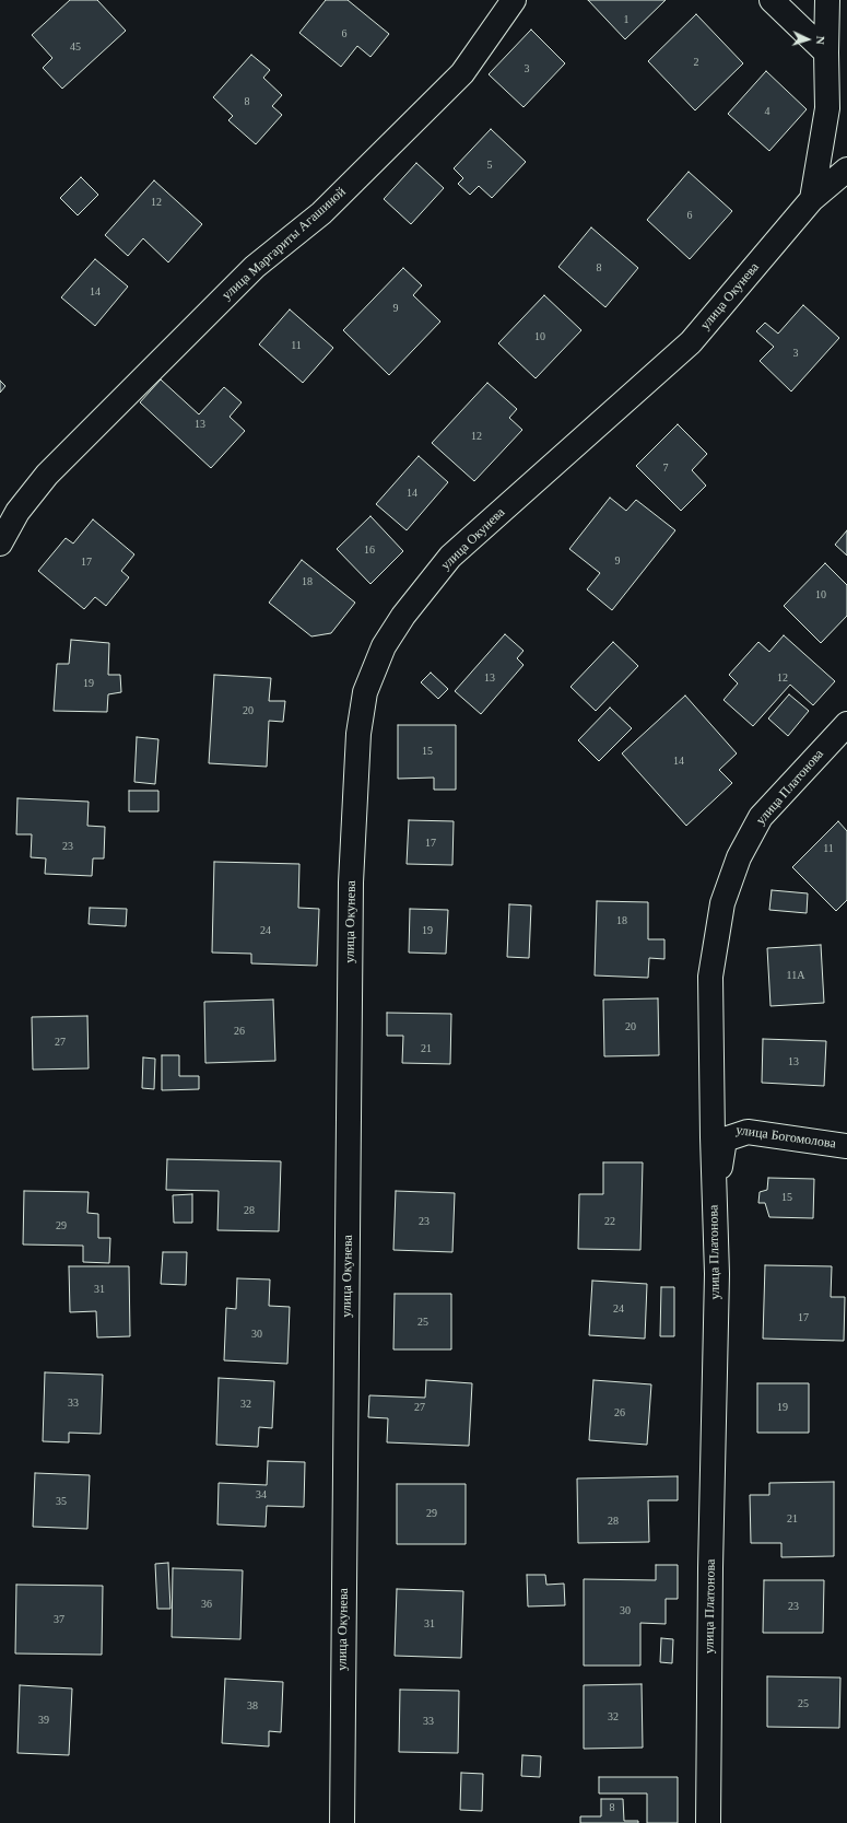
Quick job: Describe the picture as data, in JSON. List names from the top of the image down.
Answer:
{
  "streets": {
    "street": [
      "улица Маргариты Агашиной",
      "улица Окунева",
      "улица Платонова",
      "улица Богомолова"
    ]
  },
  "crossings": [
    ["улица Платонова", "улица Богомолова"]
  ],
  "house_numbers": [
    "1",
    "6",
    "45",
    "2",
    "3",
    "8",
    "4",
    "5",
    "12",
    "6",
    "8",
    "14",
    "9",
    "10",
    "11",
    "3",
    "13",
    "12",
    "7",
    "14",
    "16",
    "9",
    "17",
    "18",
    "10",
    "13",
    "12",
    "19",
    "20",
    "15",
    "14",
    "17",
    "23",
    "11",
    "18",
    "24",
    "19",
    "11А",
    "20",
    "26",
    "27",
    "21",
    "13",
    "15",
    "28",
    "23",
    "22",
    "29",
    "31",
    "24",
    "17",
    "25",
    "30",
    "33",
    "32",
    "27",
    "19",
    "26",
    "34",
    "35",
    "29",
    "21",
    "28",
    "36",
    "23",
    "30",
    "37",
    "31",
    "25",
    "38",
    "32",
    "39",
    "33",
    "8"
  ],
  "north": "right"
}
